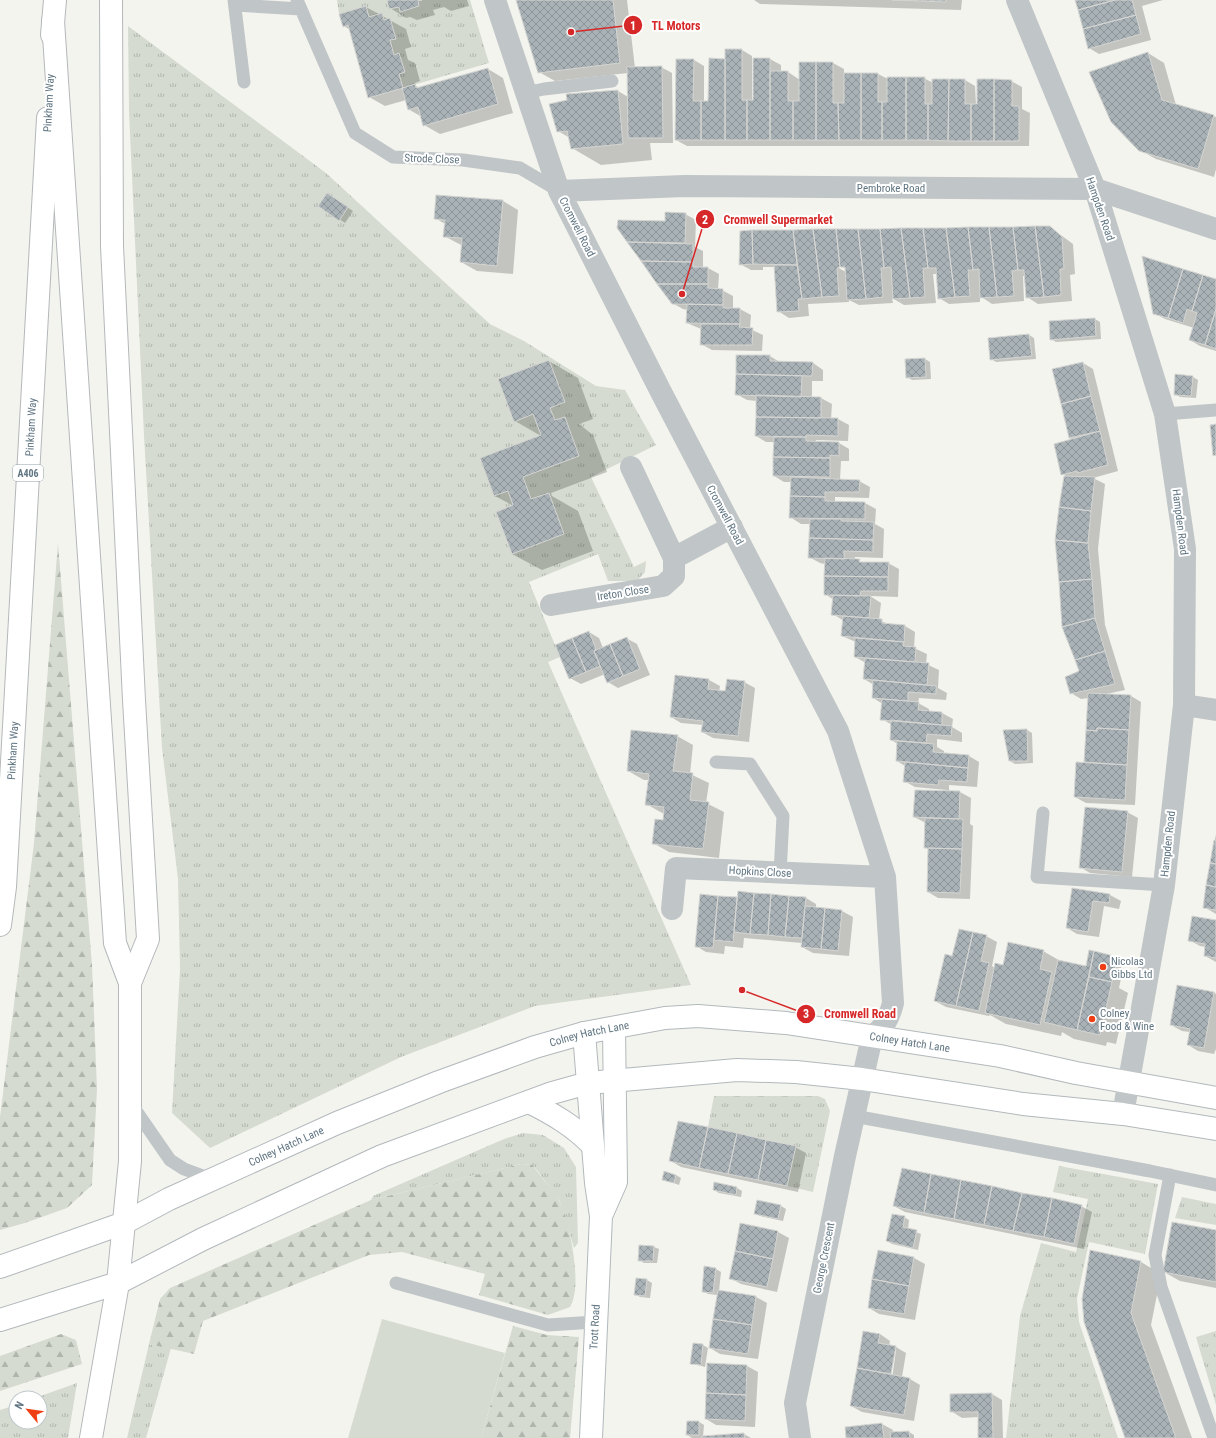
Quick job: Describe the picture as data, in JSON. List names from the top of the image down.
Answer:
{
  "streets": {
    "main road": [
      "Pinkham Way",
      "A406",
      "Colney Hatch Lane",
      "Trott Road"
    ],
    "street": [
      "Pembroke Road",
      "Hampden Road",
      "Cromwell Road",
      "Ireton Close",
      "Hopkins Close",
      "George Crescent"
    ],
    "lane": ["Strode Close"]
  },
  "crossings": [
    ["Strode Close", "Pembroke Road"],
    ["Strode Close", "Cromwell Road"],
    ["Pembroke Road", "Hampden Road"],
    ["Pembroke Road", "Cromwell Road"],
    ["Hampden Road", "Colney Hatch Lane"],
    ["Cromwell Road", "Hopkins Close"],
    ["Cromwell Road", "Colney Hatch Lane"],
    ["Cromwell Road", "George Crescent"],
    ["Colney Hatch Lane", "George Crescent"],
    ["Colney Hatch Lane", "Trott Road"]
  ],
  "places": [
    "TL Motors",
    "Cromwell Supermarket",
    "Nicolas Gibbs Ltd",
    "Cromwell Road",
    "Colney Food & Wine"
  ],
  "north": "top left"
}
